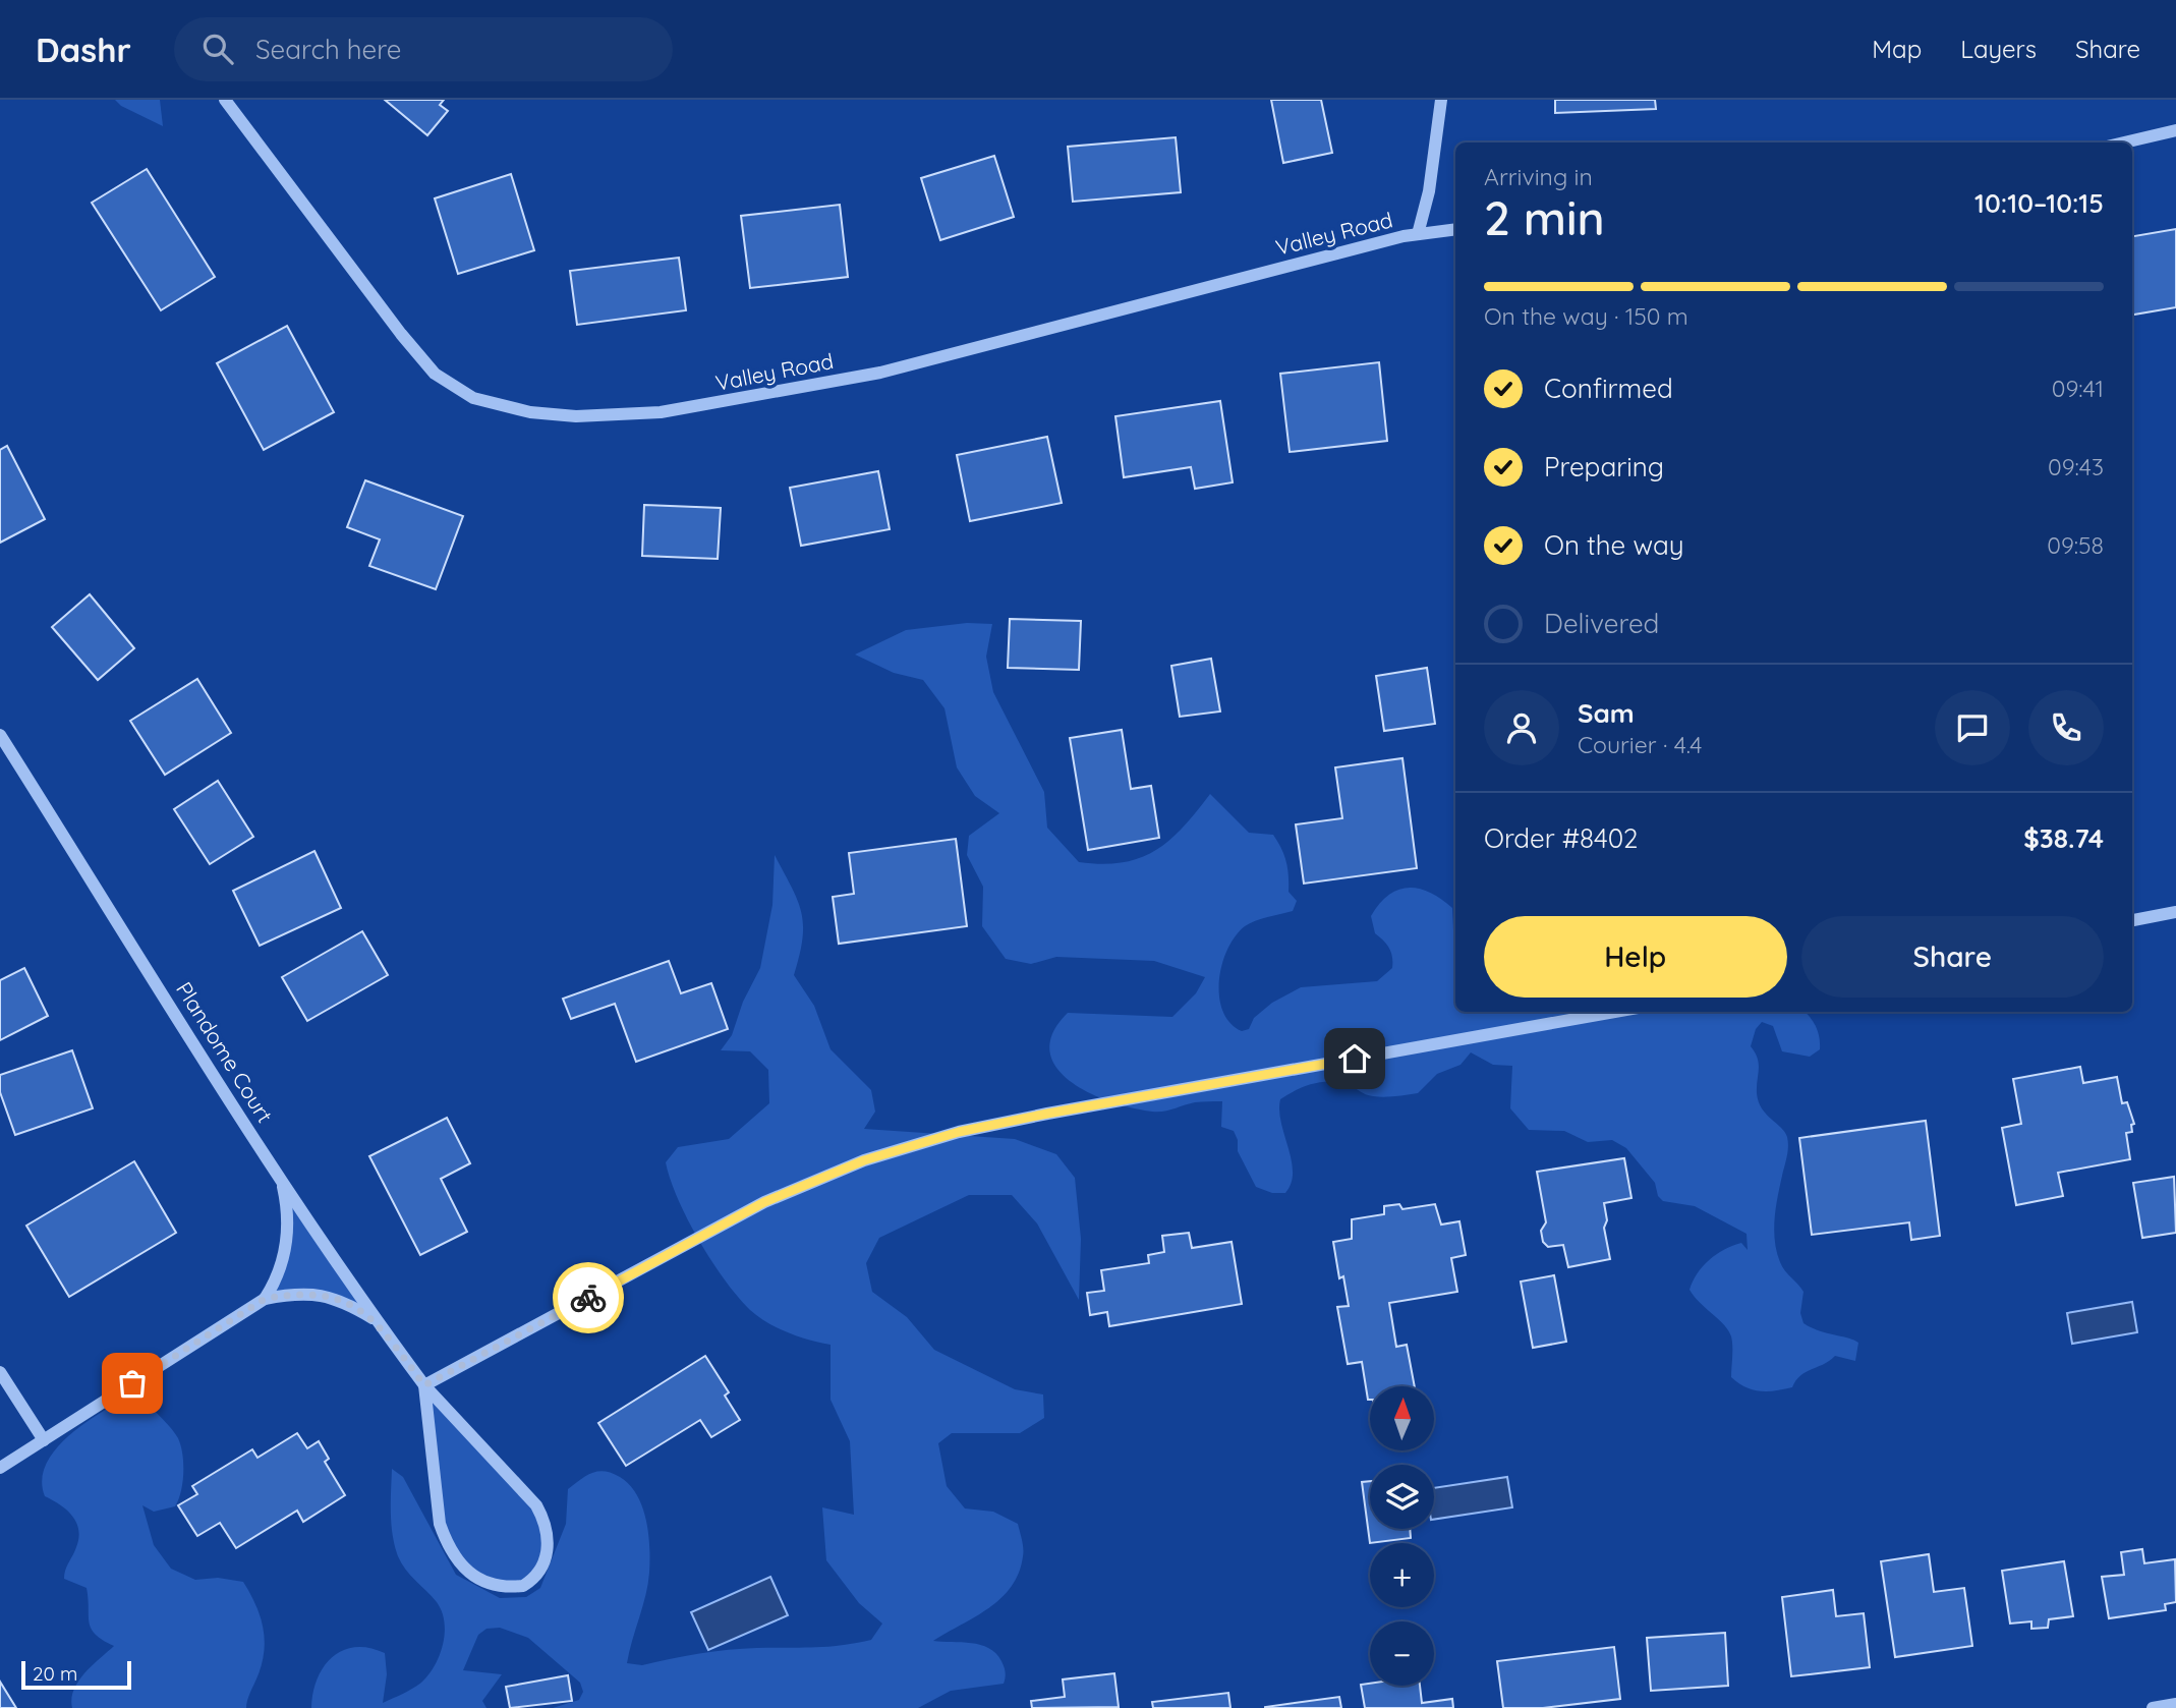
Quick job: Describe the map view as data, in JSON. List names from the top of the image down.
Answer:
{
  "streets": {
    "street": ["Valley Road", "Plandome Court"]
  },
  "scale_bar": "20 m",
  "north": "top",
  "page": {
    "header": "Dashr",
    "search": "Search here",
    "nav": ["Map", "Layers", "Share"],
    "heading": ["2 min", "Arriving in", "10:10–10:15"],
    "panel": [
      "Sam",
      "Courier · 4.4",
      "Order #8402",
      "$38.74"
    ],
    "bar": "On the way · 150 m",
    "list": [
      ["Confirmed", "09:41"],
      ["Preparing", "09:43"],
      ["On the way", "09:58"],
      "Delivered"
    ],
    "buttons": ["Help", "Share"],
    "map_buttons": ["+", "−"],
    "scale": "20 m"
  }
}
